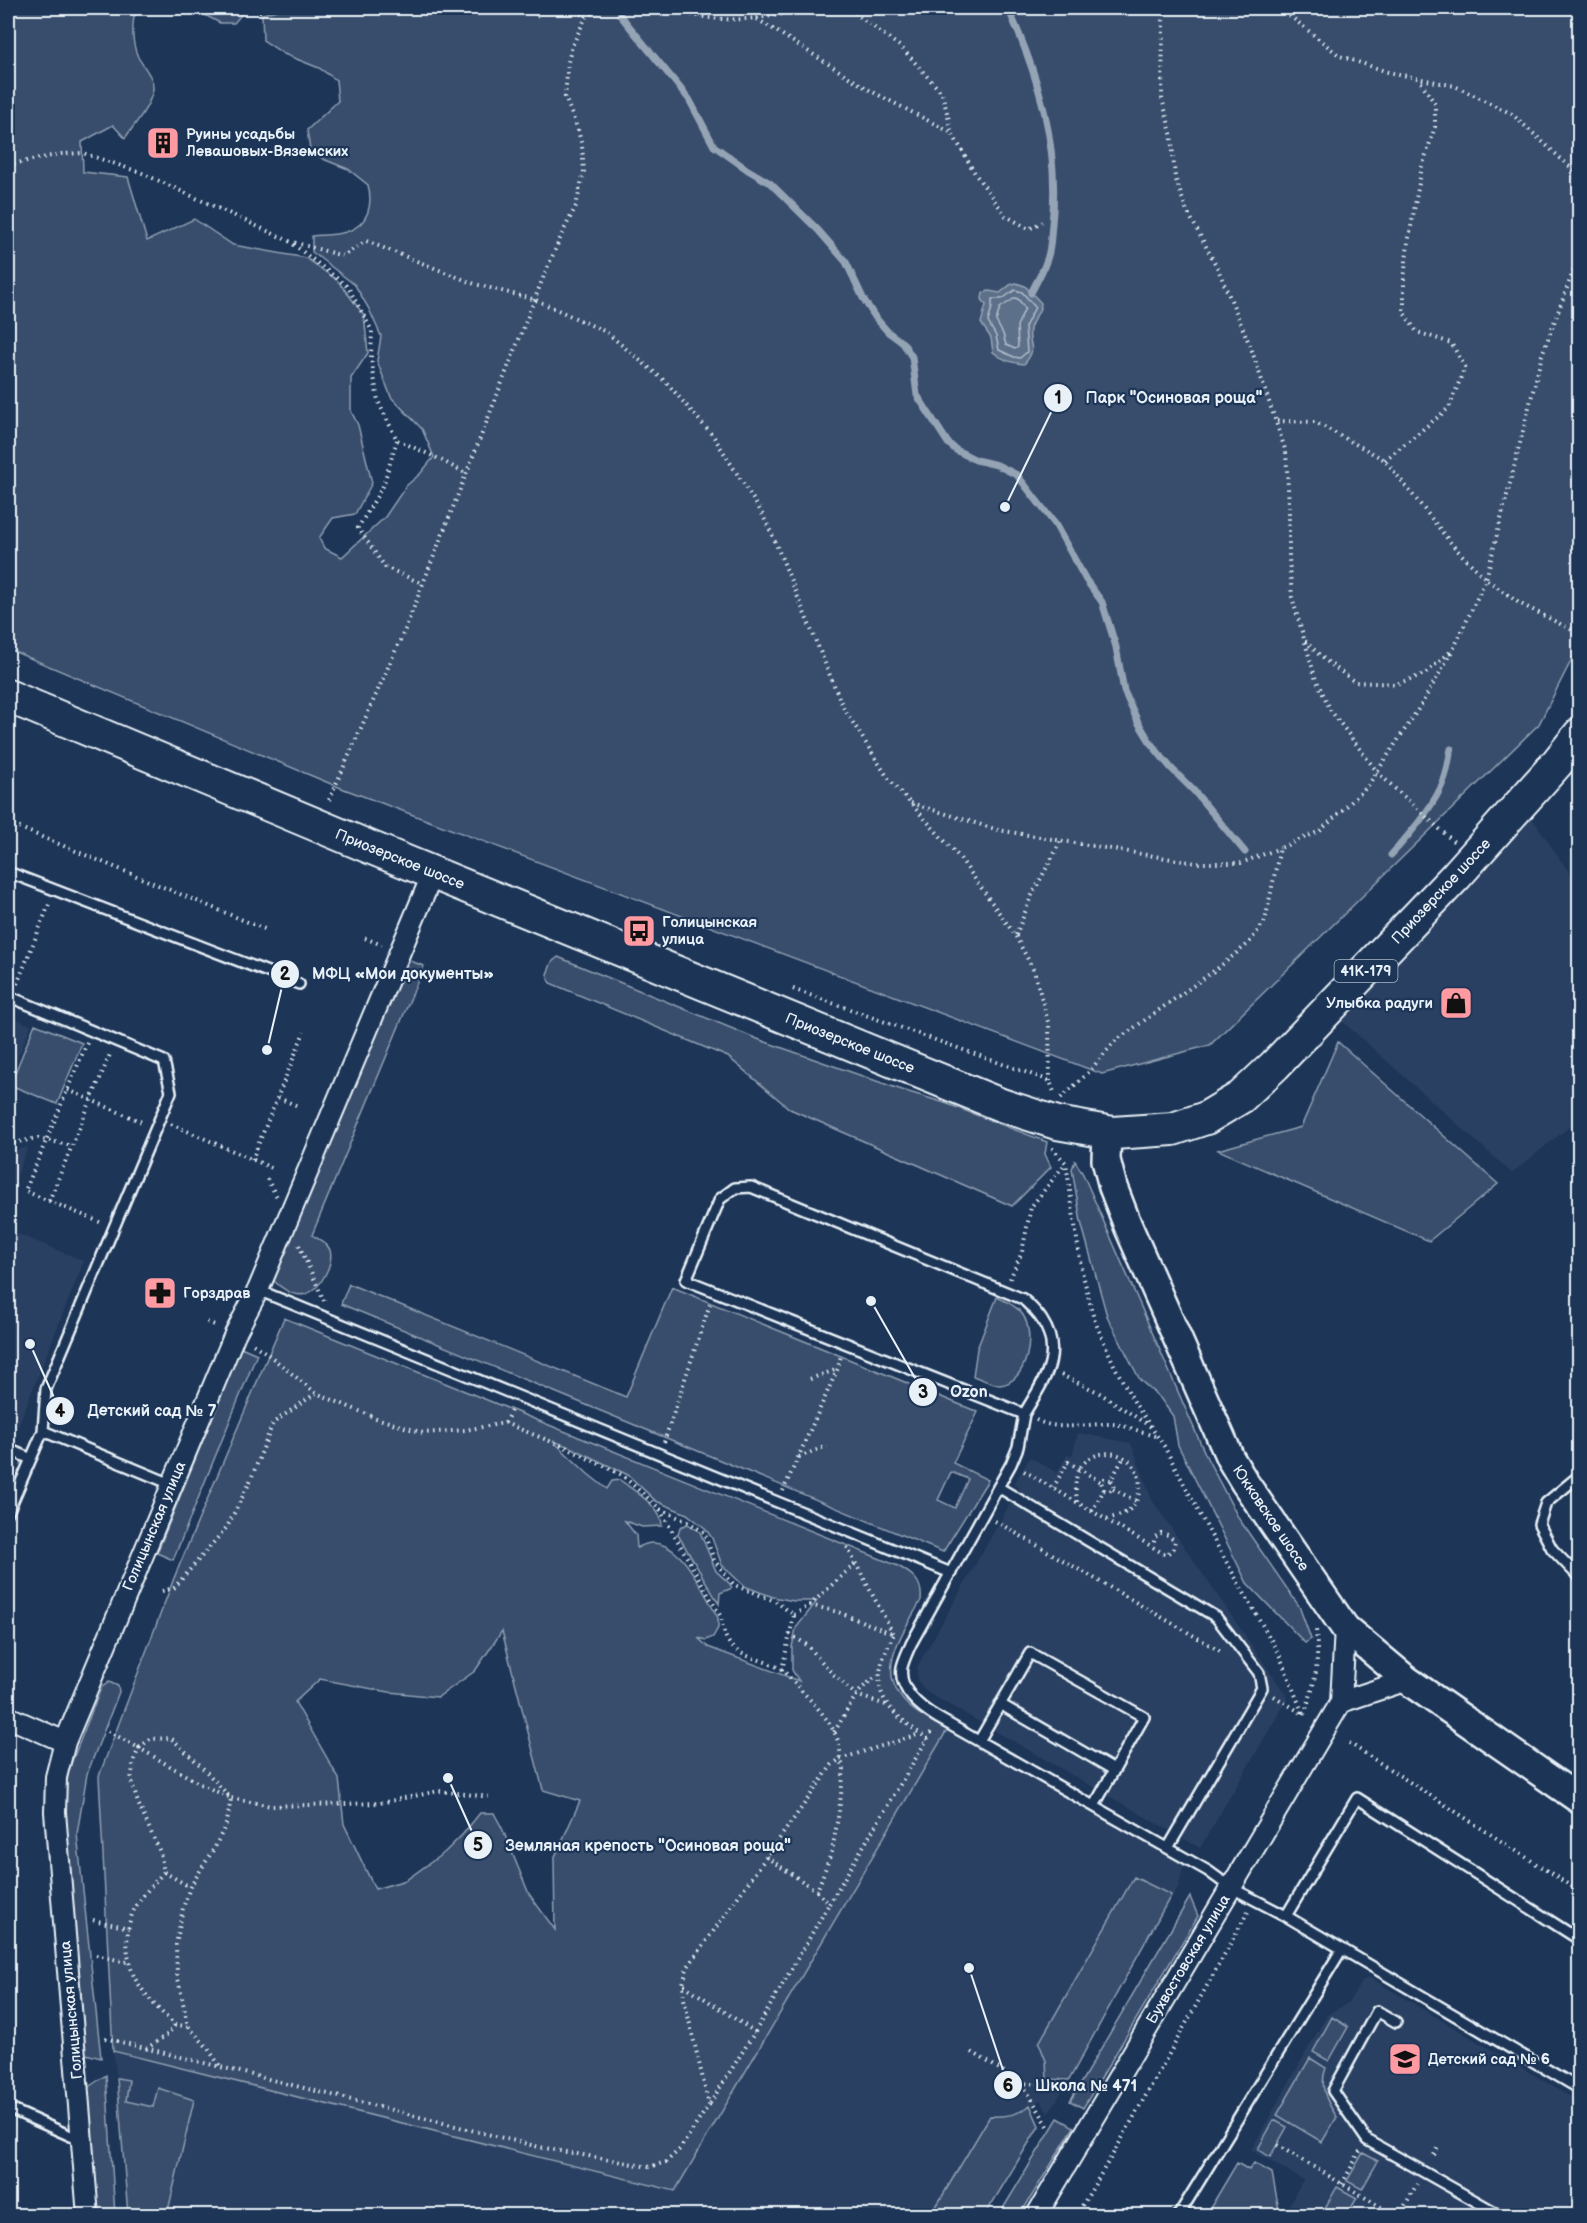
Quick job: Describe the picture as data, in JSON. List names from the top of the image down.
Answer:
{
  "streets": {
    "main road": ["Приозерское шоссе", "41К-179", "Юкковское шоссе"],
    "street": ["Голицынская улица", "Бухвостовская улица"]
  },
  "crossings": [
    ["Приозерское шоссе", "Юкковское шоссе"],
    ["Приозерское шоссе", "Голицынская улица"],
    ["Юкковское шоссе", "Бухвостовская улица"]
  ],
  "places": {
    "building": ["Руины усадьбы Левашовых-Вяземских"],
    "other": [
      "Парк \"Осиновая роща\"",
      "МФЦ «Мои документы»",
      "Ozon",
      "Детский сад № 7",
      "Земляная крепость \"Осиновая роща\"",
      "Школа № 471"
    ],
    "bus stop": ["Голицынская улица"],
    "shop": ["Улыбка радуги"],
    "pharmacy": ["Горздрав"],
    "school or university": ["Детский сад № 6"]
  }
}
